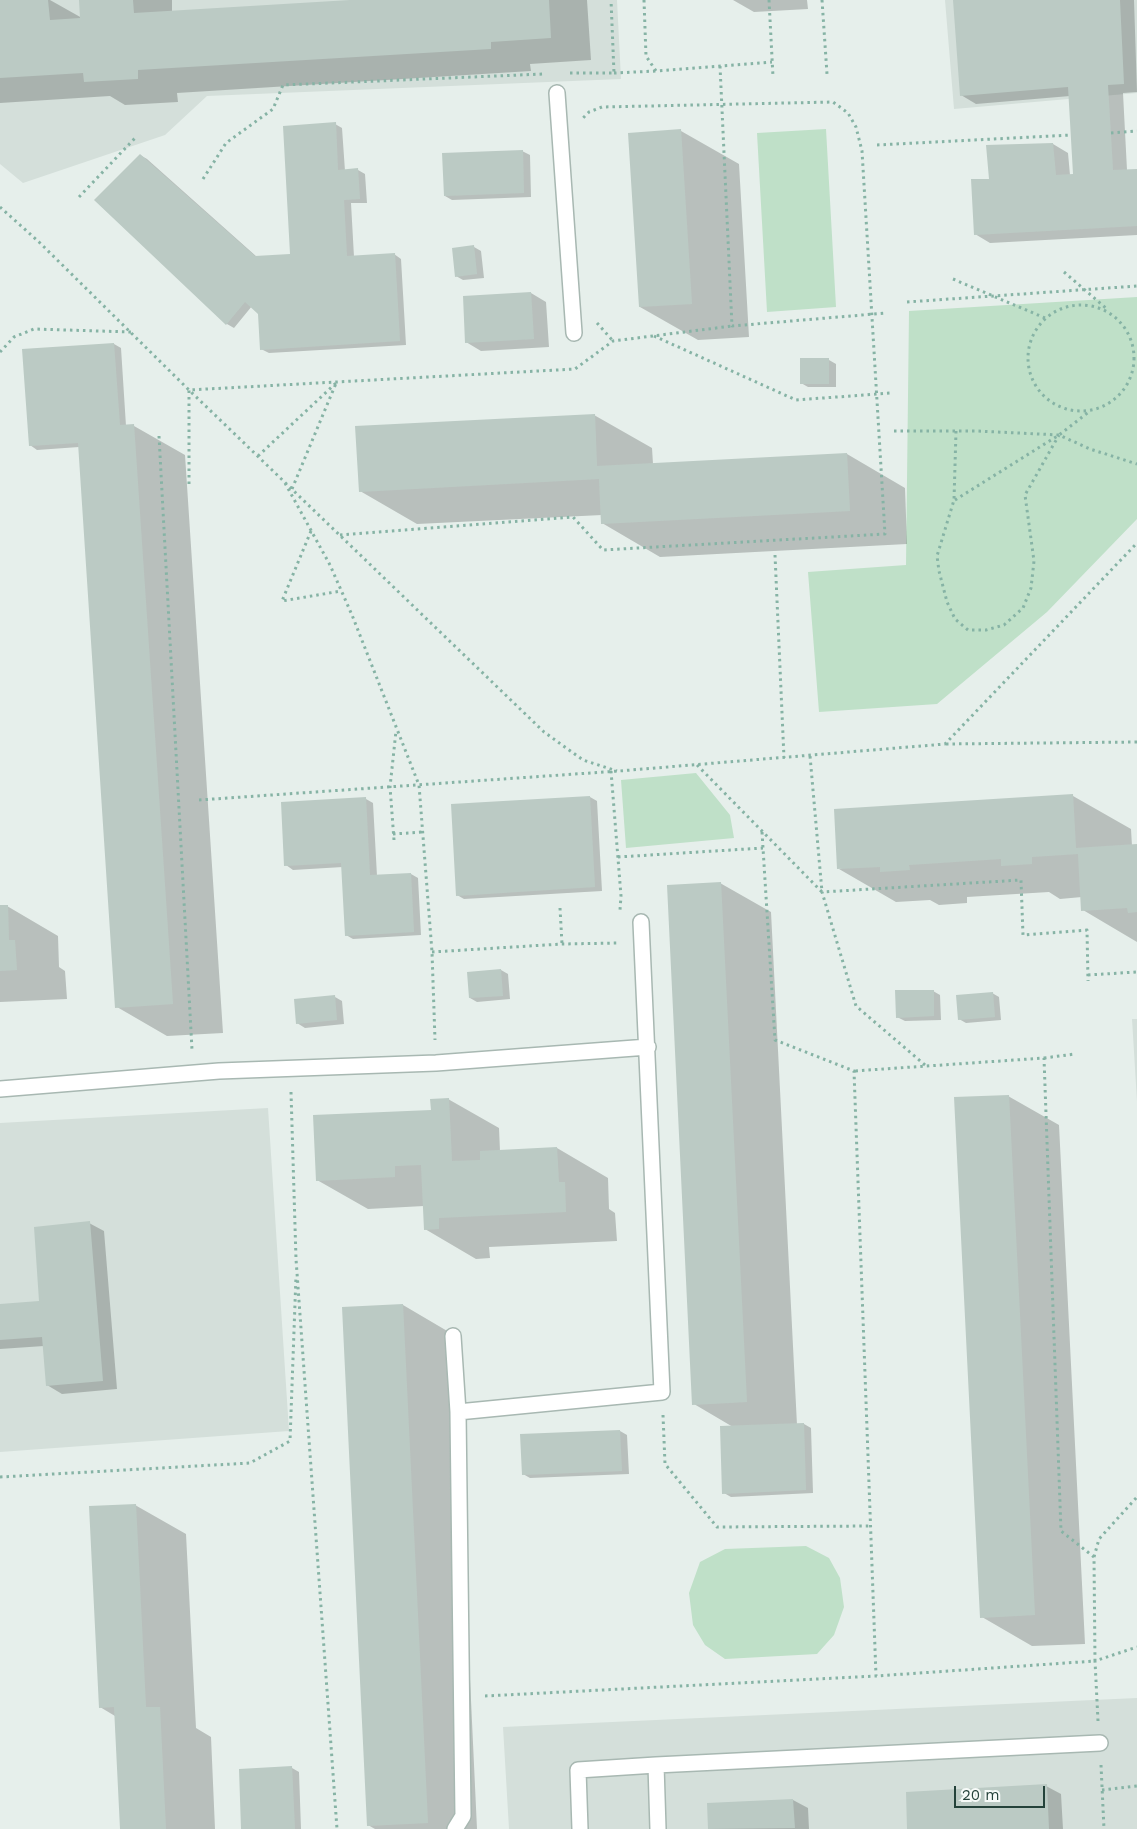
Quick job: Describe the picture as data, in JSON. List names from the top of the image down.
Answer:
{
  "scale_bar": "20 m"
}
